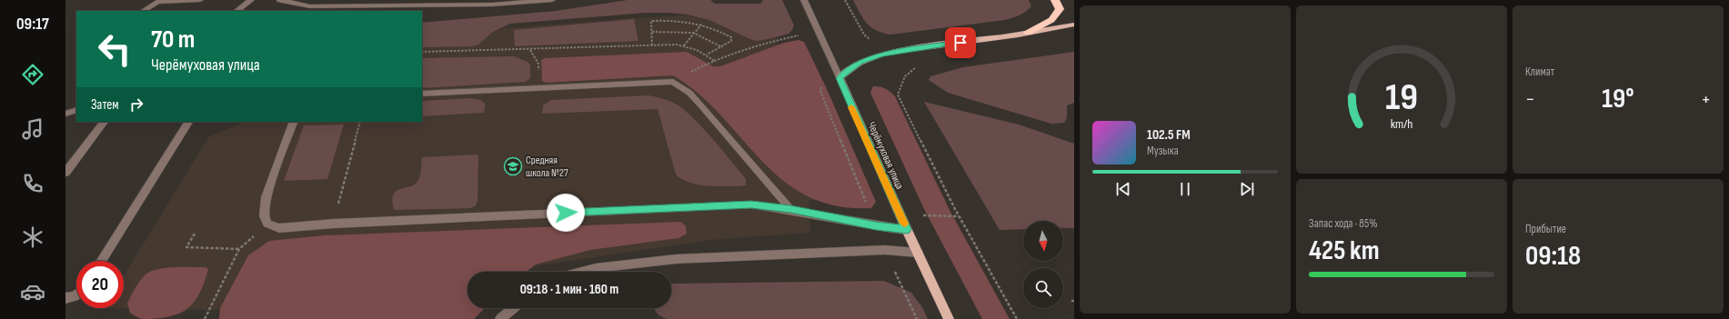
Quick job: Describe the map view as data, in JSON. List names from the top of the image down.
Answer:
{
  "streets": {
    "main road": ["Черёмуховая улица"]
  },
  "places": {
    "school or university": ["Средняя школа №27"]
  },
  "north": "bottom",
  "page": {
    "tabs": "09:17",
    "tile": [
      "Климат",
      ["Запас хода · 85%", "425 km"],
      ["Прибытие", "09:18"]
    ],
    "turn": ["70 m", "Черёмуховая улица"],
    "heat": ["−", "19°", "+"],
    "then": "Затем",
    "song": ["102.5 FM", "Музыка"],
    "limit": "20",
    "trip": "09:18 · 1 мин · 160 m",
    "gauge": ["19", "km/h"]
  }
}
